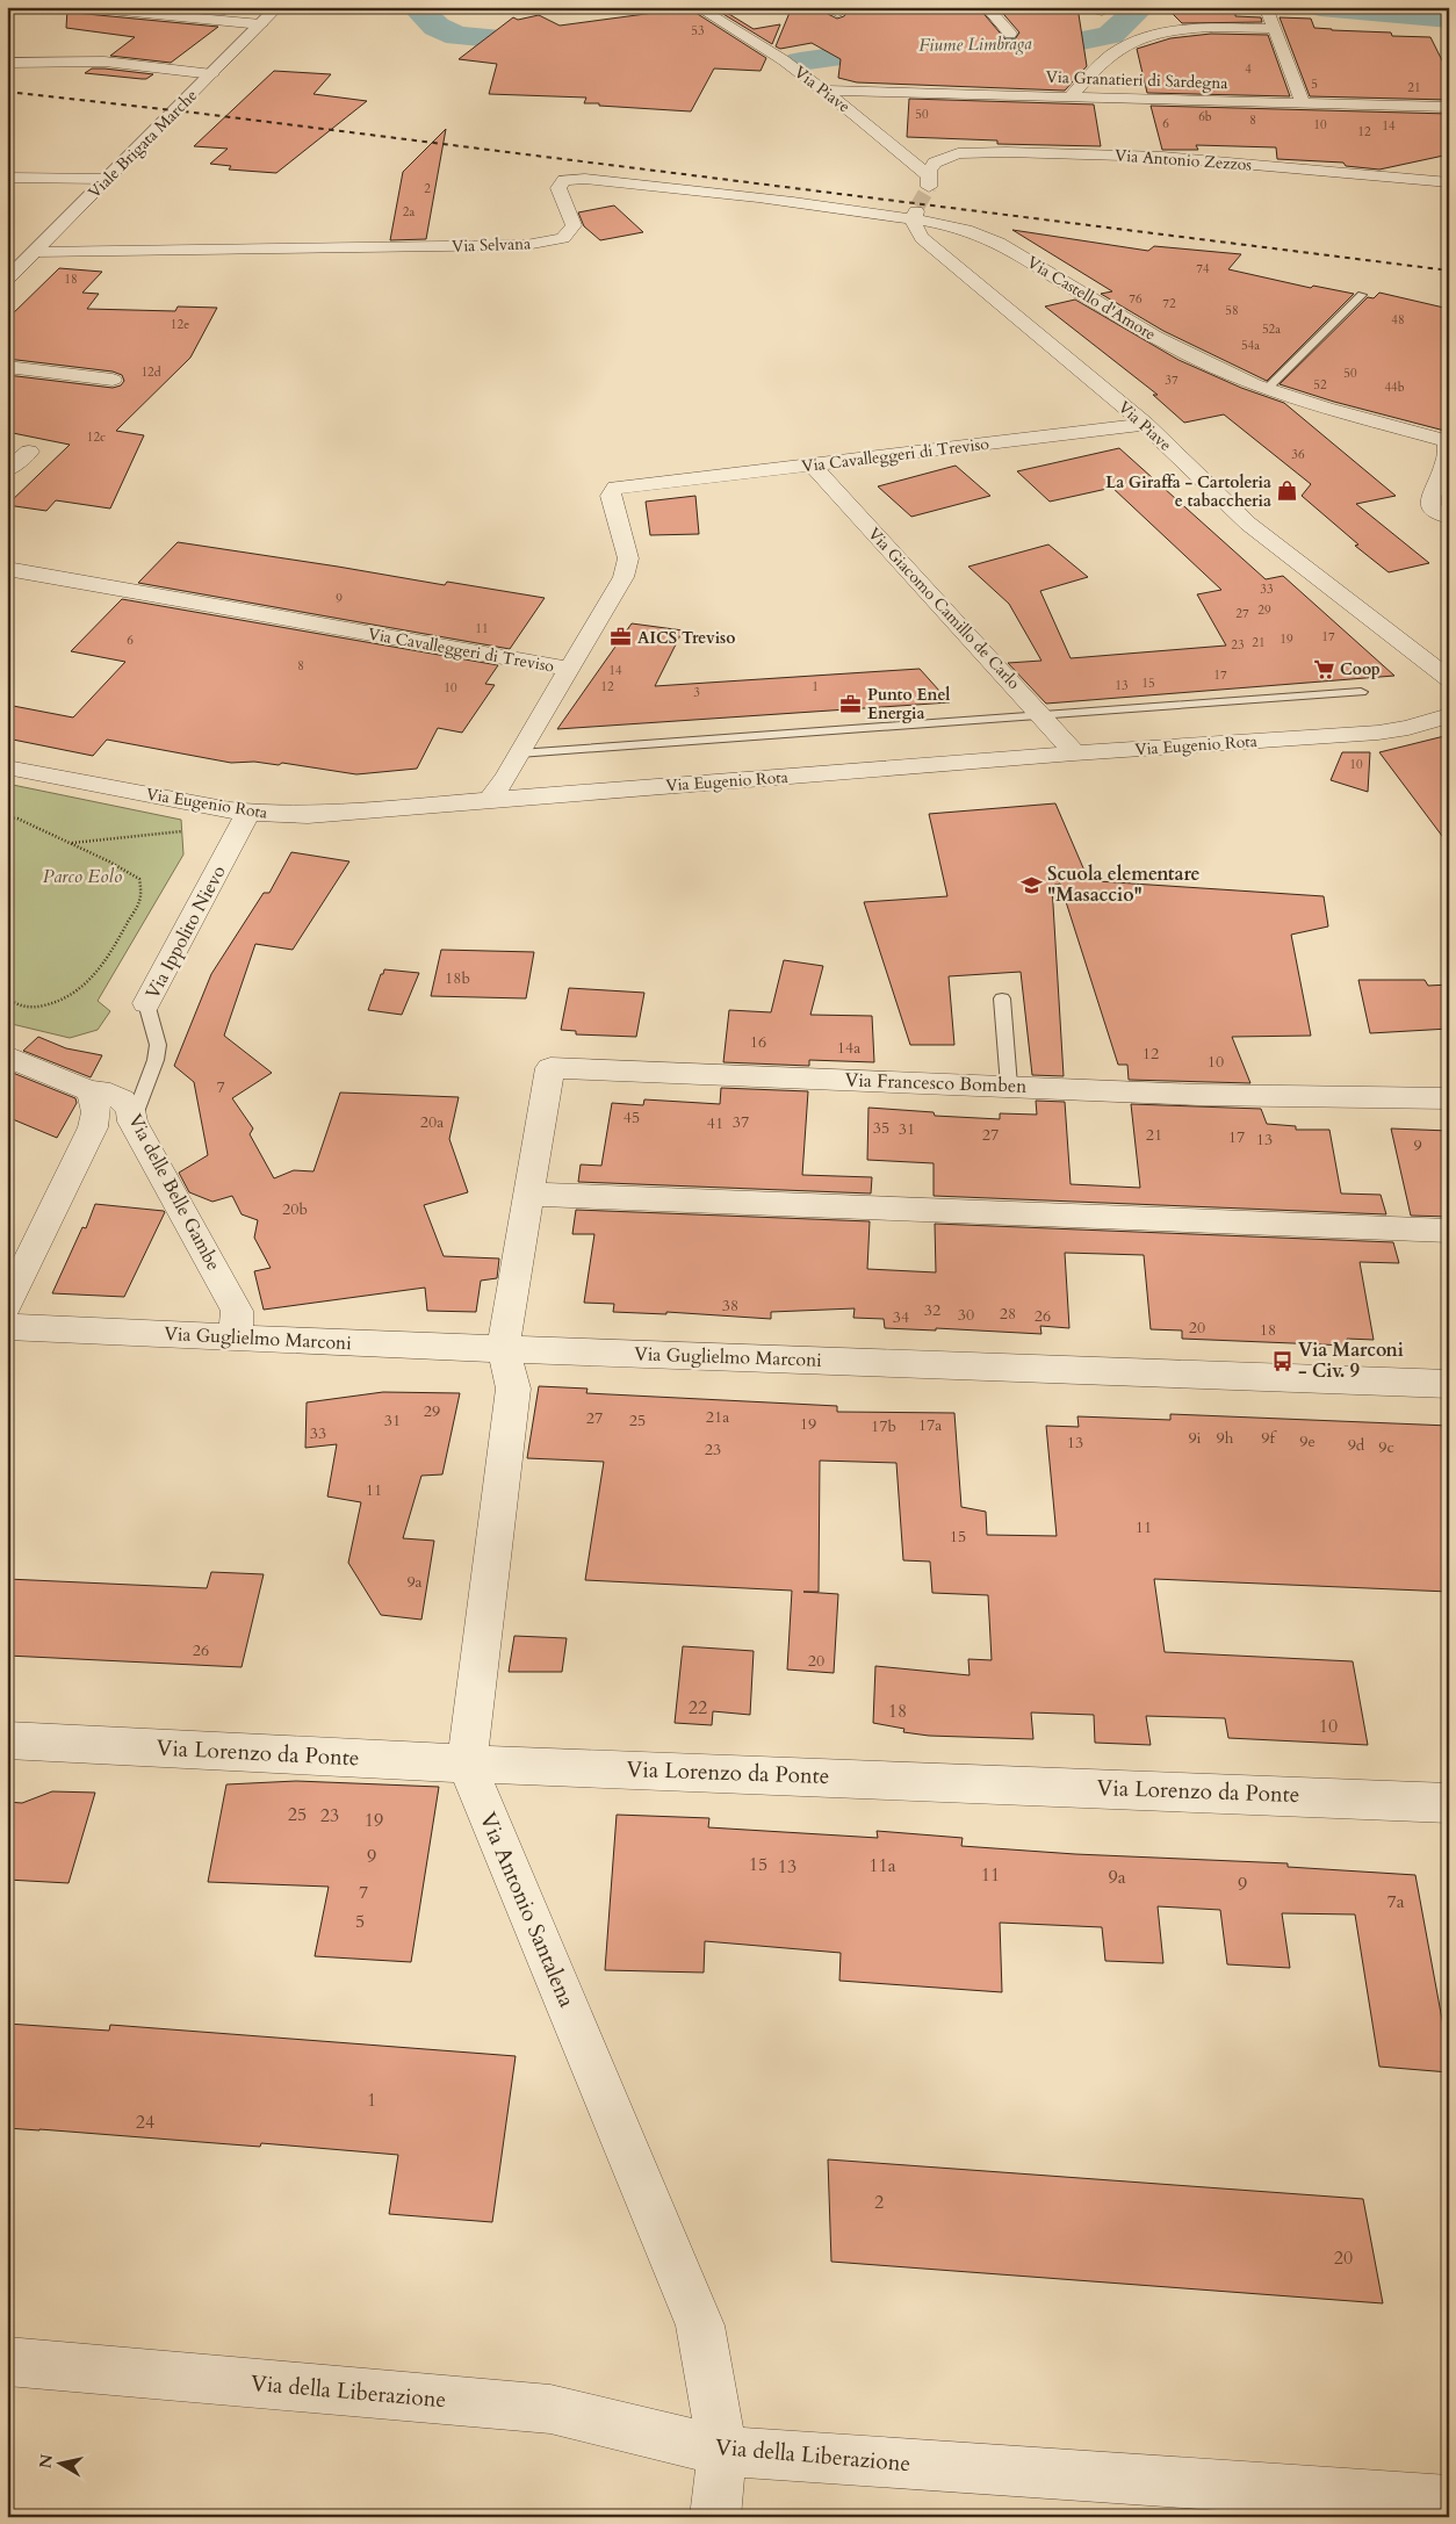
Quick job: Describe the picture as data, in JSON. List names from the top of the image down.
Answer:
{
  "streets": {
    "street": [
      "Via Granatieri di Sardegna",
      "Via Piave",
      "Viale Brigata Marche",
      "Via Antonio Zezzos",
      "Via Selvana",
      "Via Castello d'Amore",
      "Via Cavalleggeri di Treviso",
      "Via Giacomo Camillo de Carlo",
      "Via Eugenio Rota",
      "Via Ippolito Nievo",
      "Via Francesco Bomben",
      "Via delle Belle Gambe",
      "Via Guglielmo Marconi",
      "Via Lorenzo da Ponte",
      "Via Antonio Santalena",
      "Via della Liberazione"
    ]
  },
  "crossings": [
    ["Via Granatieri di Sardegna", "Via Piave"],
    ["Via Piave", "Via Antonio Zezzos"],
    ["Via Piave", "Via Selvana"],
    ["Via Piave", "Via Castello d'Amore"],
    ["Via Piave", "Via Cavalleggeri di Treviso"],
    ["Viale Brigata Marche", "Via Selvana"],
    ["Via Selvana", "Via Castello d'Amore"],
    ["Via Cavalleggeri di Treviso", "Via Giacomo Camillo de Carlo"],
    ["Via Giacomo Camillo de Carlo", "Via Eugenio Rota"],
    ["Via Eugenio Rota", "Via Ippolito Nievo"],
    ["Via Ippolito Nievo", "Via delle Belle Gambe"],
    ["Via Francesco Bomben", "Via Guglielmo Marconi"],
    ["Via Francesco Bomben", "Via Antonio Santalena"],
    ["Via delle Belle Gambe", "Via Guglielmo Marconi"],
    ["Via Guglielmo Marconi", "Via Antonio Santalena"],
    ["Via Lorenzo da Ponte", "Via Antonio Santalena"],
    ["Via Antonio Santalena", "Via della Liberazione"]
  ],
  "water": ["Fiume Limbraga"],
  "parks": ["Parco Eolo"],
  "places": {
    "shop": ["La Giraffa - Cartoleria e tabaccheria"],
    "office": ["AICS Treviso", "Punto Enel Energia"],
    "supermarket": ["Coop"],
    "school or university": ["Scuola elementare \"Masaccio\""],
    "bus stop": ["Via Marconi - Civ. 9"]
  },
  "house_numbers": [
    "53",
    "4",
    "5",
    "21",
    "50",
    "6b",
    "8",
    "6",
    "10",
    "14",
    "12",
    "2",
    "2a",
    "74",
    "18",
    "76",
    "72",
    "58",
    "48",
    "12e",
    "52a",
    "54a",
    "12d",
    "50",
    "37",
    "52",
    "44b",
    "12c",
    "36",
    "33",
    "9",
    "29",
    "27",
    "11",
    "17",
    "19",
    "6",
    "21",
    "23",
    "8",
    "14",
    "17",
    "15",
    "13",
    "12",
    "1",
    "10",
    "3",
    "10",
    "18b",
    "16",
    "14a",
    "12",
    "10",
    "7",
    "45",
    "20a",
    "37",
    "41",
    "35",
    "31",
    "27",
    "21",
    "17",
    "13",
    "9",
    "20b",
    "38",
    "32",
    "28",
    "30",
    "26",
    "34",
    "20",
    "18",
    "29",
    "21a",
    "27",
    "31",
    "25",
    "19",
    "17a",
    "17b",
    "33",
    "9i",
    "9h",
    "9f",
    "9e",
    "13",
    "9d",
    "9c",
    "23",
    "11",
    "11",
    "15",
    "9a",
    "26",
    "20",
    "22",
    "18",
    "10",
    "25",
    "23",
    "19",
    "9",
    "15",
    "11a",
    "13",
    "11",
    "9a",
    "9",
    "7",
    "7a",
    "5",
    "1",
    "24",
    "2",
    "20"
  ],
  "north": "left"
}
